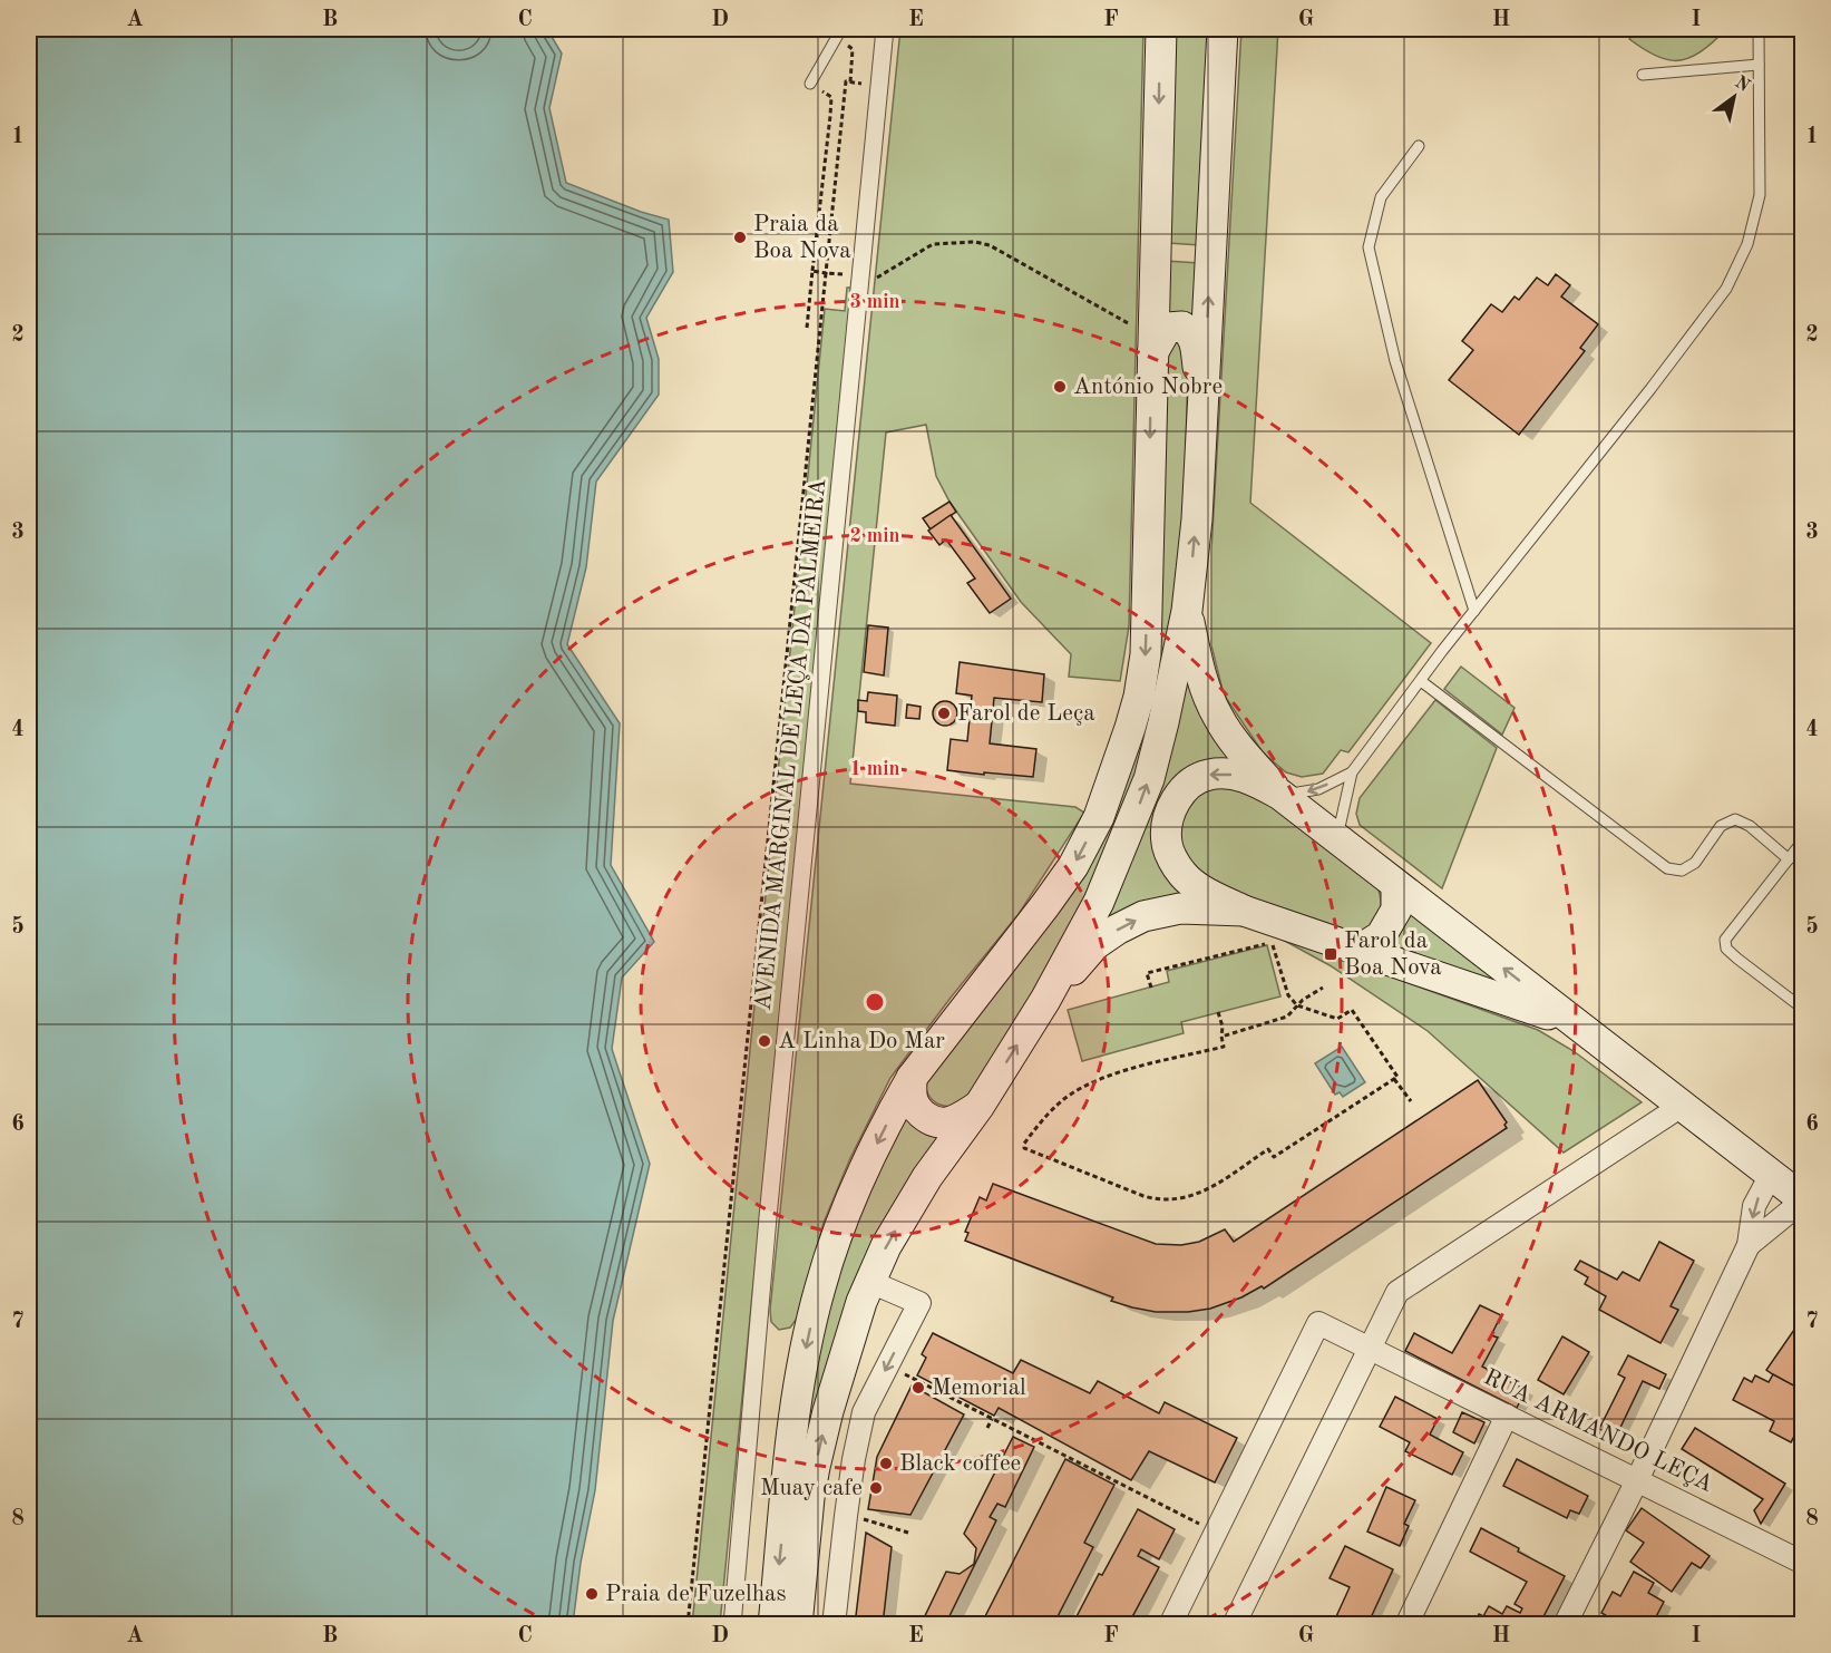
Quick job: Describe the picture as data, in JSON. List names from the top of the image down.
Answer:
{
  "streets": {
    "street": ["AVENIDA MARGINAL DE LEÇA DA PALMEIRA", "RUA ARMANDO LEÇA"]
  },
  "places": {
    "other": [
      "Praia da Boa Nova",
      "António Nobre",
      "Farol de Leça",
      "A Linha Do Mar",
      "Memorial",
      "Black coffee",
      "Muay cafe",
      "Praia de Fuzelhas"
    ],
    "transit": ["Farol da Boa Nova"]
  },
  "north": "top right",
  "grid": {
    "columns": [
      "A",
      "B",
      "C",
      "D",
      "E",
      "F",
      "G",
      "H",
      "I"
    ],
    "rows": [
      "1",
      "2",
      "3",
      "4",
      "5",
      "6",
      "7",
      "8"
    ]
  },
  "rings": ["3 min", "2 min", "1 min"]
}
